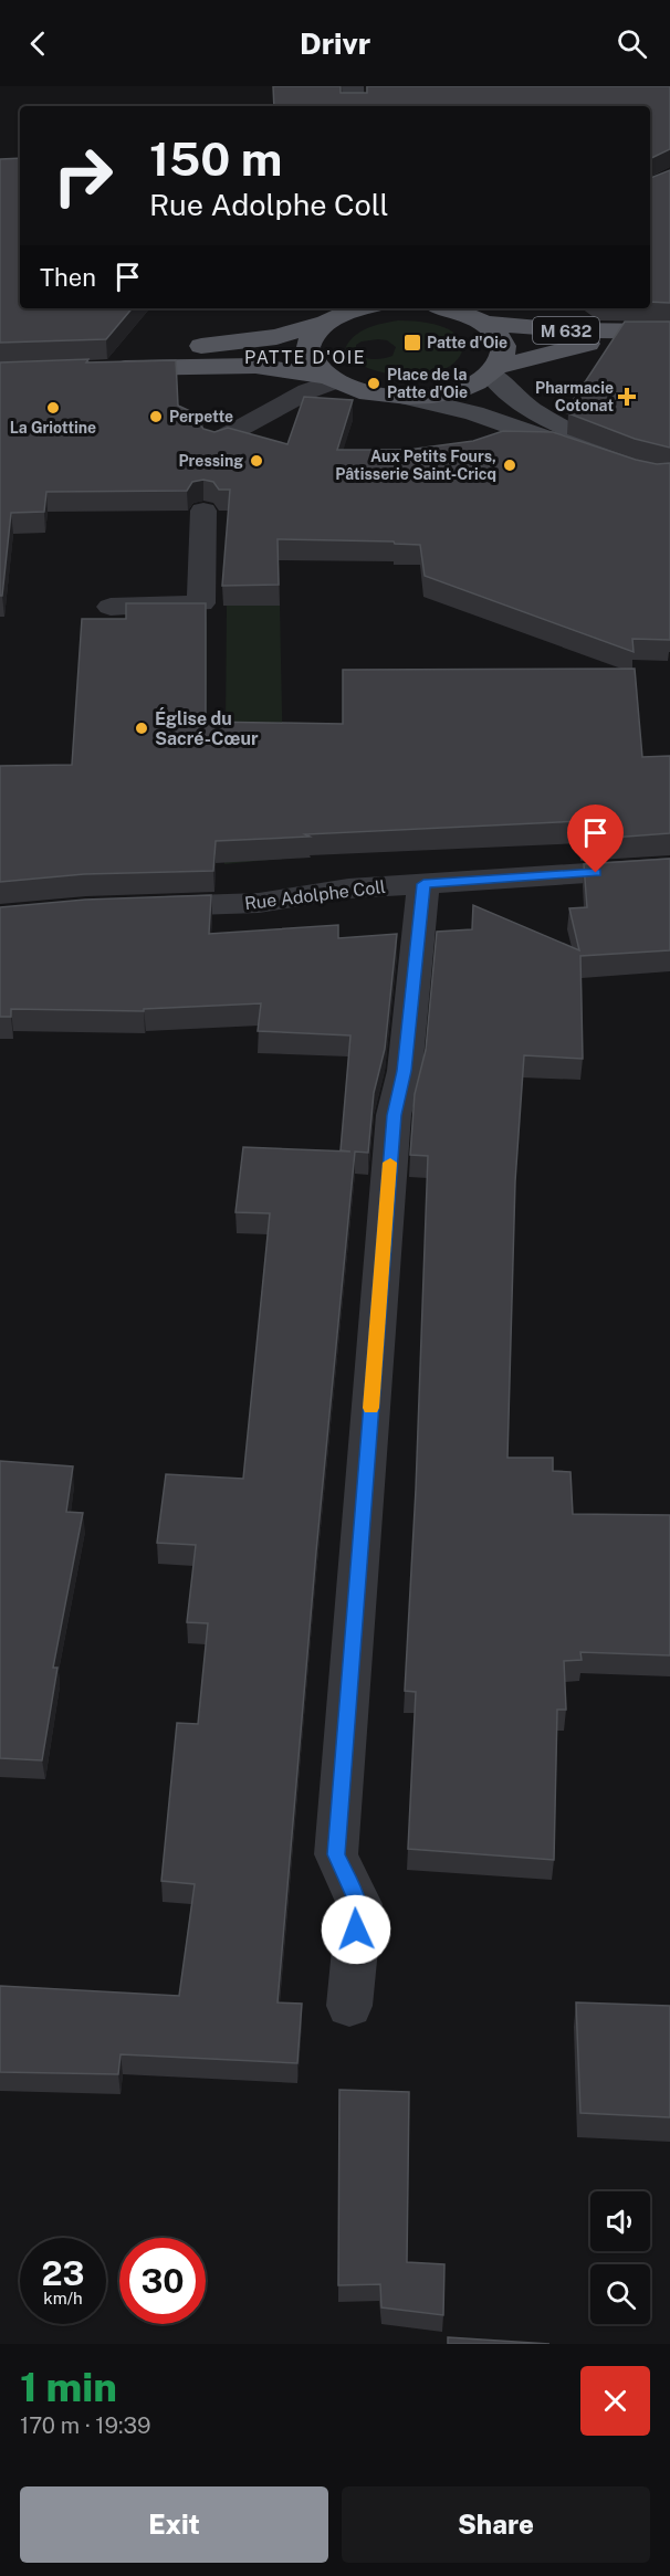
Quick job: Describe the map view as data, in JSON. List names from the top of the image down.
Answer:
{
  "streets": {
    "main road": ["M 632"],
    "street": ["Rue Adolphe Coll"]
  },
  "districts": ["PATTE D'OIE"],
  "places": {
    "transit": ["Patte d'Oie"],
    "other": [
      "Place de la Patte d'Oie",
      "La Griottine",
      "Perpette",
      "Pressing",
      "Aux Petits Fours, Pâtisserie Saint-Cricq",
      "Église du Sacré-Cœur"
    ],
    "health": ["Pharmacie Cotonat"]
  },
  "page": {
    "header": "Drivr",
    "turn": ["150 m", "Rue Adolphe Coll"],
    "then": "Then",
    "speed": "23 km/h",
    "limit": "30",
    "heading": ["1 min", "170 m · 19:39"],
    "buttons": ["Exit", "Share"]
  }
}
